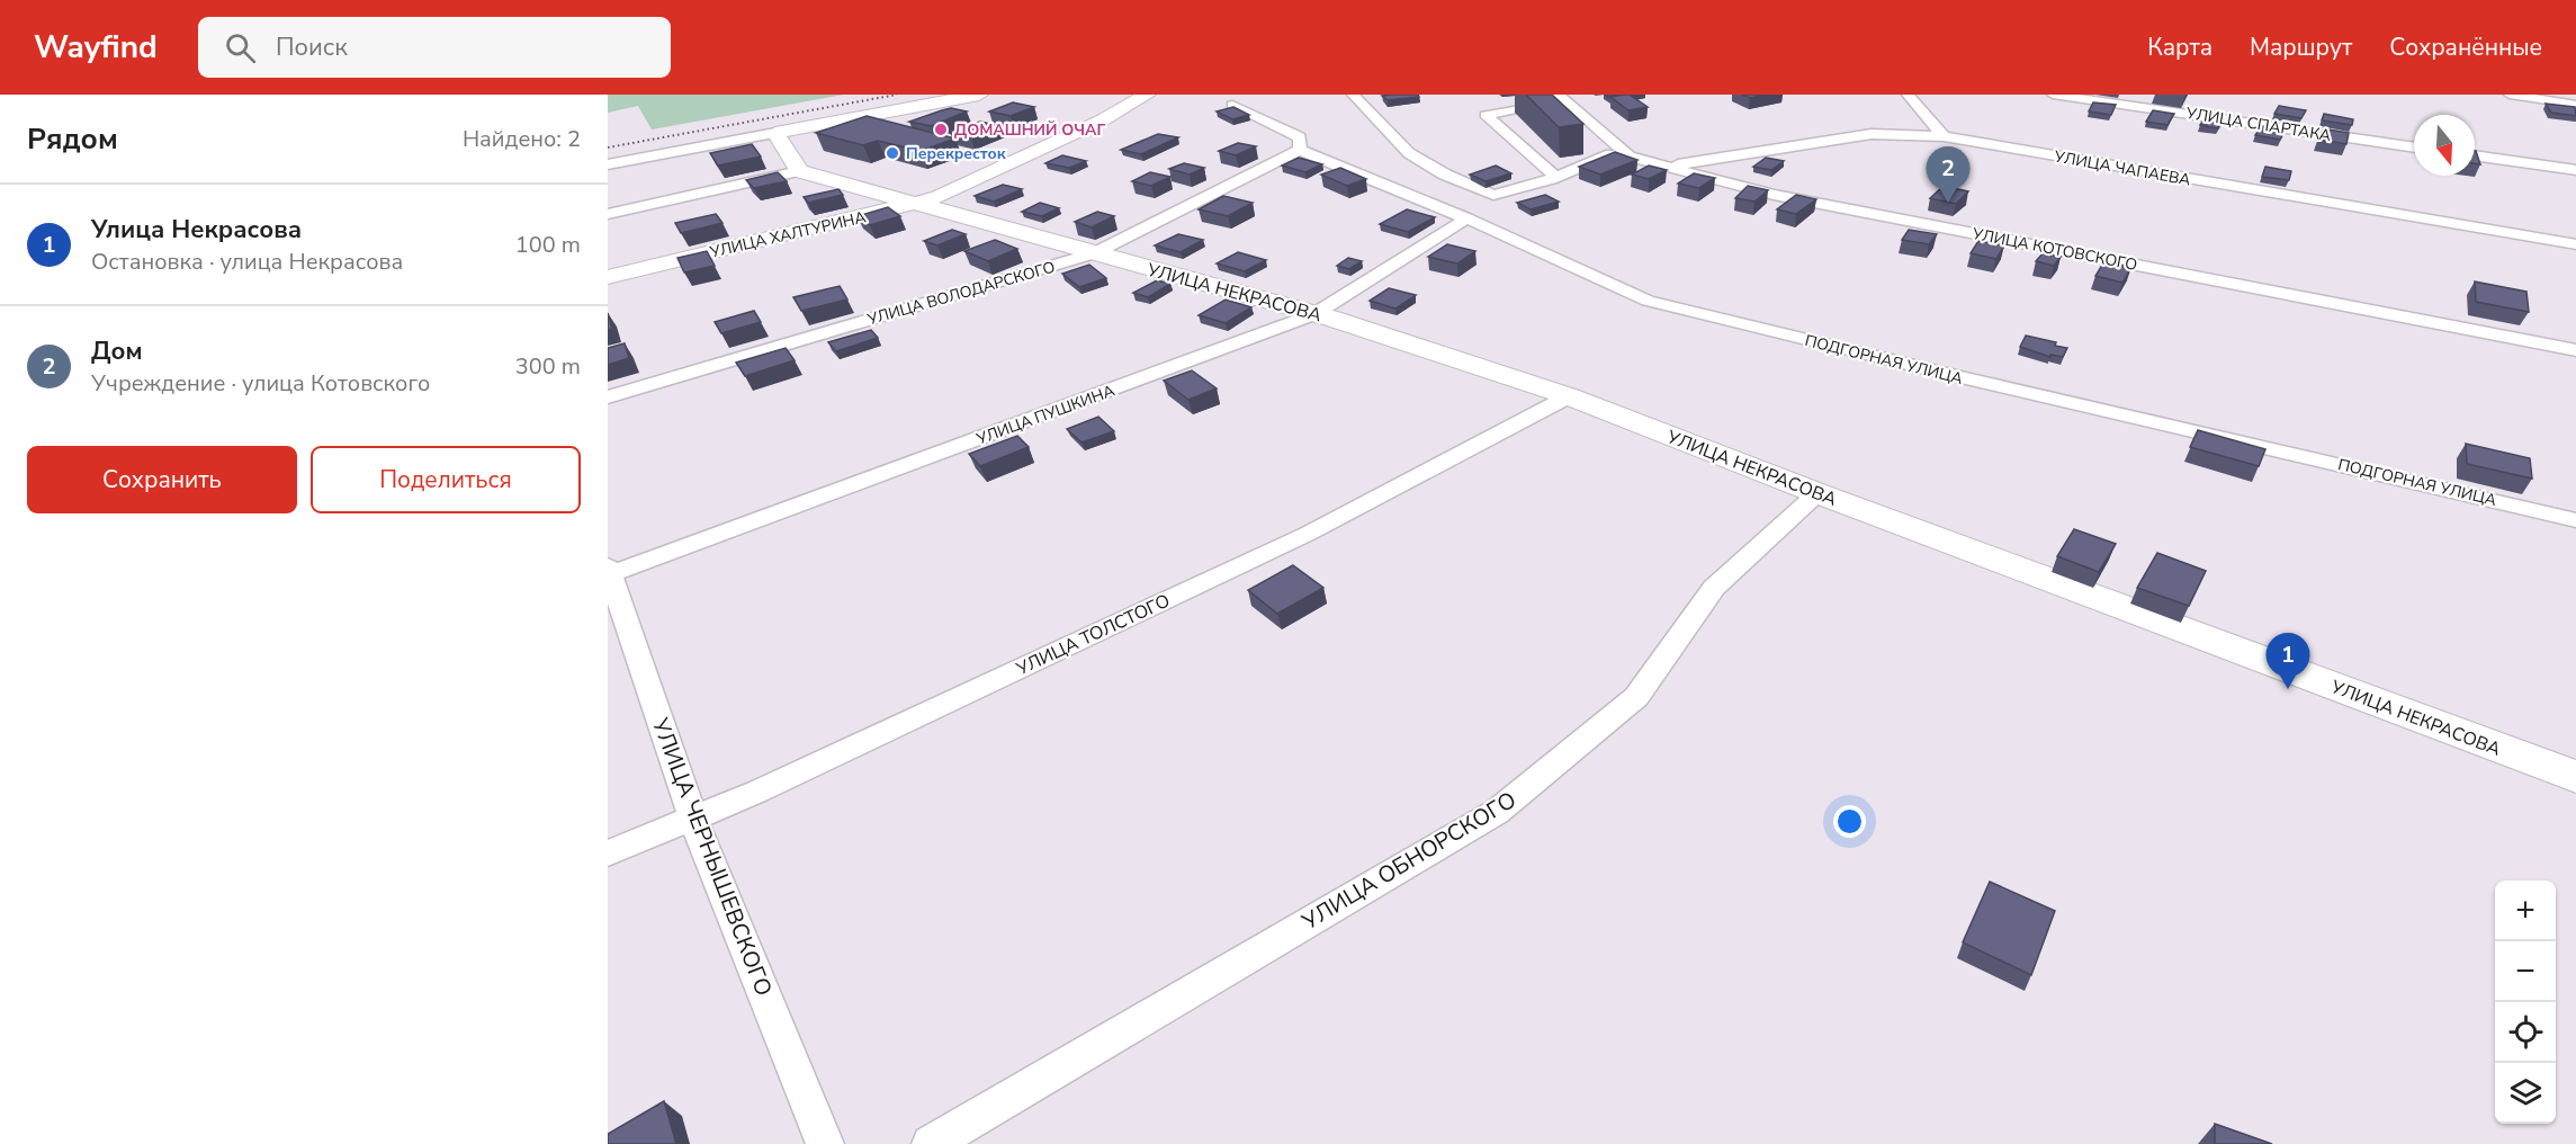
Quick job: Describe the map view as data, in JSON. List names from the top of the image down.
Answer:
{
  "streets": {
    "main road": ["УЛИЦА ХАЛТУРИНА", "УЛИЦА НЕКРАСОВА"],
    "street": [
      "УЛИЦА СПАРТАКА",
      "УЛИЦА ЧАПАЕВА",
      "УЛИЦА КОТОВСКОГО",
      "УЛИЦА ВОЛОДАРСКОГО",
      "ПОДГОРНАЯ УЛИЦА",
      "УЛИЦА ПУШКИНА",
      "УЛИЦА ТОЛСТОГО",
      "УЛИЦА ЧЕРНЫШЕВСКОГО",
      "УЛИЦА ОБНОРСКОГО"
    ]
  },
  "crossings": [
    ["УЛИЦА ЧАПАЕВА", "УЛИЦА КОТОВСКОГО"],
    ["УЛИЦА ХАЛТУРИНА", "УЛИЦА НЕКРАСОВА"],
    ["УЛИЦА НЕКРАСОВА", "УЛИЦА ВОЛОДАРСКОГО"],
    ["УЛИЦА НЕКРАСОВА", "УЛИЦА ПУШКИНА"],
    ["УЛИЦА НЕКРАСОВА", "УЛИЦА ТОЛСТОГО"],
    ["УЛИЦА НЕКРАСОВА", "УЛИЦА ОБНОРСКОГО"],
    ["УЛИЦА ВОЛОДАРСКОГО", "ПОДГОРНАЯ УЛИЦА"],
    ["ПОДГОРНАЯ УЛИЦА", "УЛИЦА ПУШКИНА"],
    ["УЛИЦА ПУШКИНА", "УЛИЦА ЧЕРНЫШЕВСКОГО"],
    ["УЛИЦА ТОЛСТОГО", "УЛИЦА ЧЕРНЫШЕВСКОГО"]
  ],
  "places": ["ДОМАШНИЙ ОЧАГ", "Перекресток"],
  "north": "bottom",
  "page": {
    "header": "Wayfind",
    "search": "Поиск",
    "nav": ["Карта", "Маршрут", "Сохранённые"],
    "heading": ["Рядом", "Найдено: 2"],
    "pins": ["2", "1"],
    "list": [
      {
        "mark": "1",
        "name": "Улица Некрасова",
        "note": "Остановка · улица Некрасова",
        "value": "100 m"
      },
      {
        "mark": "2",
        "name": "Дом",
        "note": "Учреждение · улица Котовского",
        "value": "300 m"
      }
    ],
    "buttons": ["Сохранить", "Поделиться"],
    "map_buttons": ["+", "−"]
  }
}
